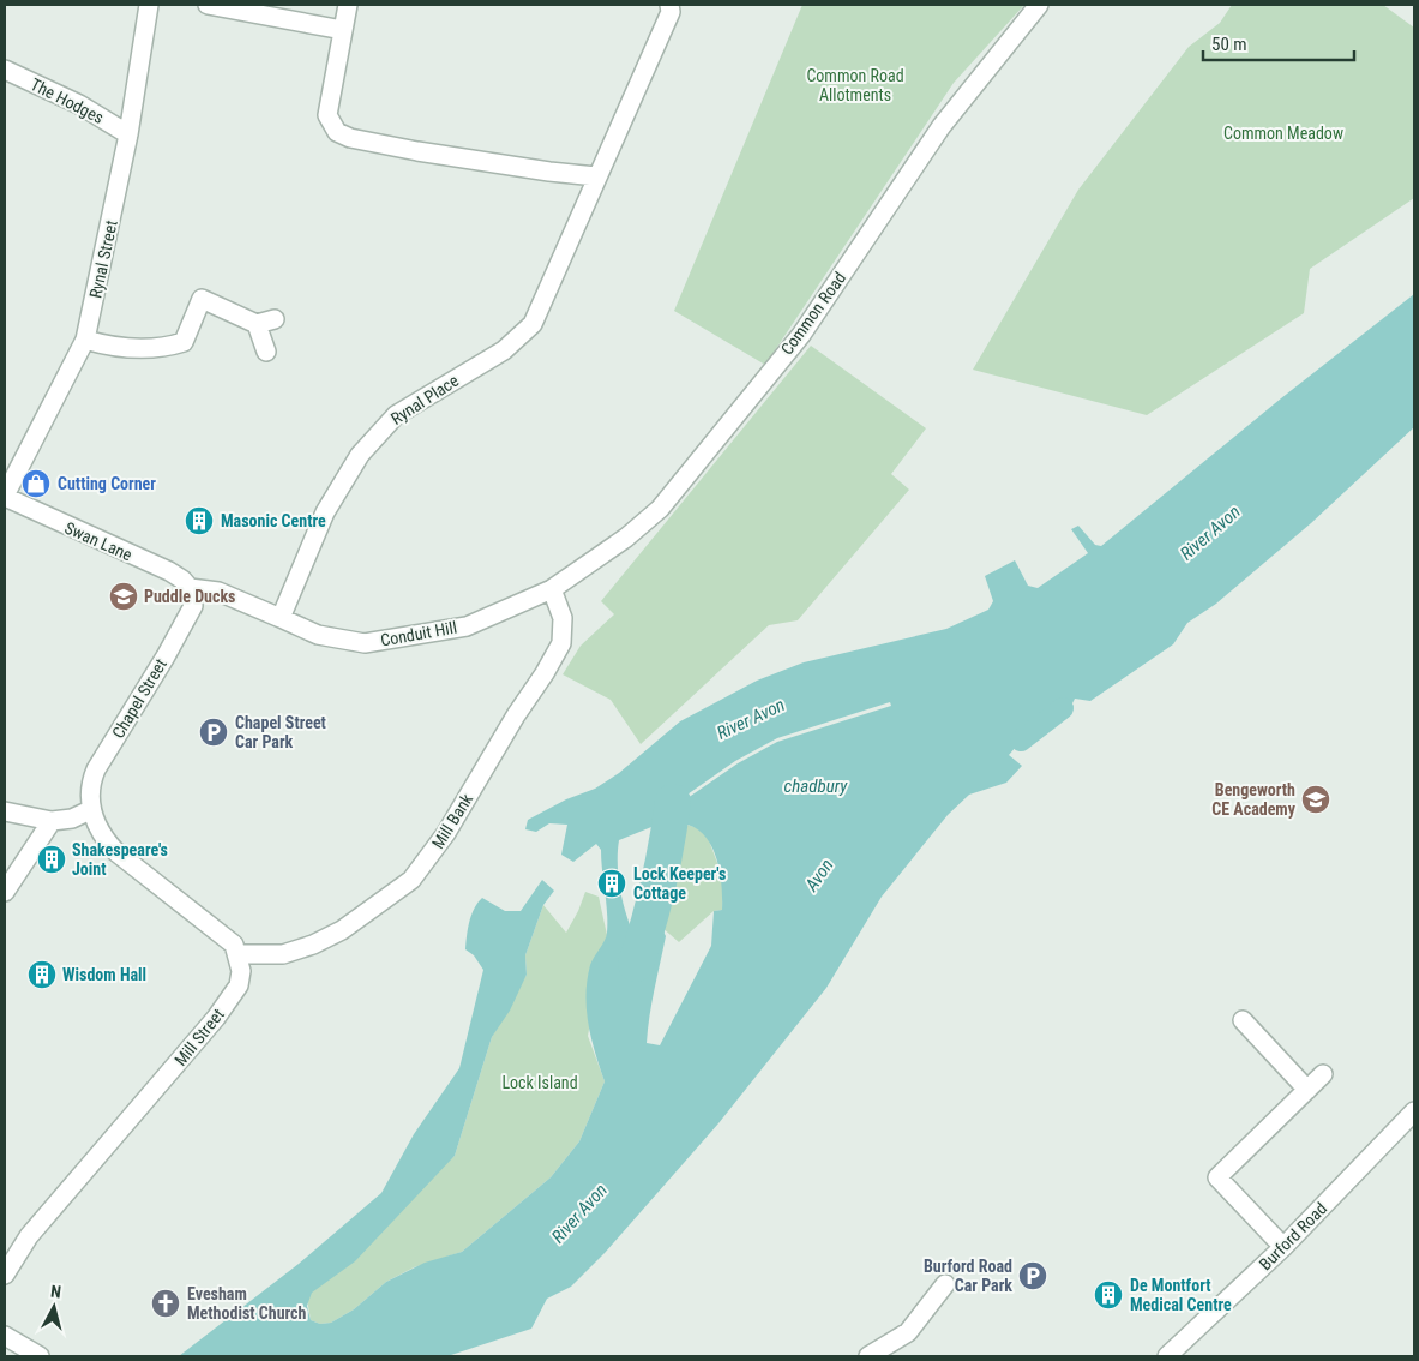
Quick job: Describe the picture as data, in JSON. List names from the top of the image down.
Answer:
{
  "streets": {
    "street": [
      "The Hodges",
      "Rynal Street",
      "Common Road",
      "Rynal Place",
      "Swan Lane",
      "Conduit Hill",
      "Chapel Street",
      "Mill Bank",
      "Mill Street",
      "Burford Road"
    ]
  },
  "crossings": [
    ["The Hodges", "Rynal Street"],
    ["Rynal Street", "Swan Lane"],
    ["Common Road", "Conduit Hill"],
    ["Common Road", "Mill Bank"],
    ["Rynal Place", "Conduit Hill"],
    ["Swan Lane", "Chapel Street"],
    ["Conduit Hill", "Mill Bank"],
    ["Mill Bank", "Mill Street"]
  ],
  "water": ["River Avon", "chadbury", "Avon"],
  "parks": ["Common Road Allotments", "Common Meadow", "Lock Island"],
  "places": {
    "shop": ["Cutting Corner"],
    "building": [
      "Masonic Centre",
      "Shakespeare's Joint",
      "Lock Keeper's Cottage",
      "Wisdom Hall",
      "De Montfort Medical Centre"
    ],
    "school or university": ["Puddle Ducks", "Bengeworth CE Academy"],
    "parking": ["Chapel Street Car Park", "Burford Road Car Park"],
    "church": ["Evesham Methodist Church"]
  },
  "scale_bar": "50 m",
  "north": "top"
}
